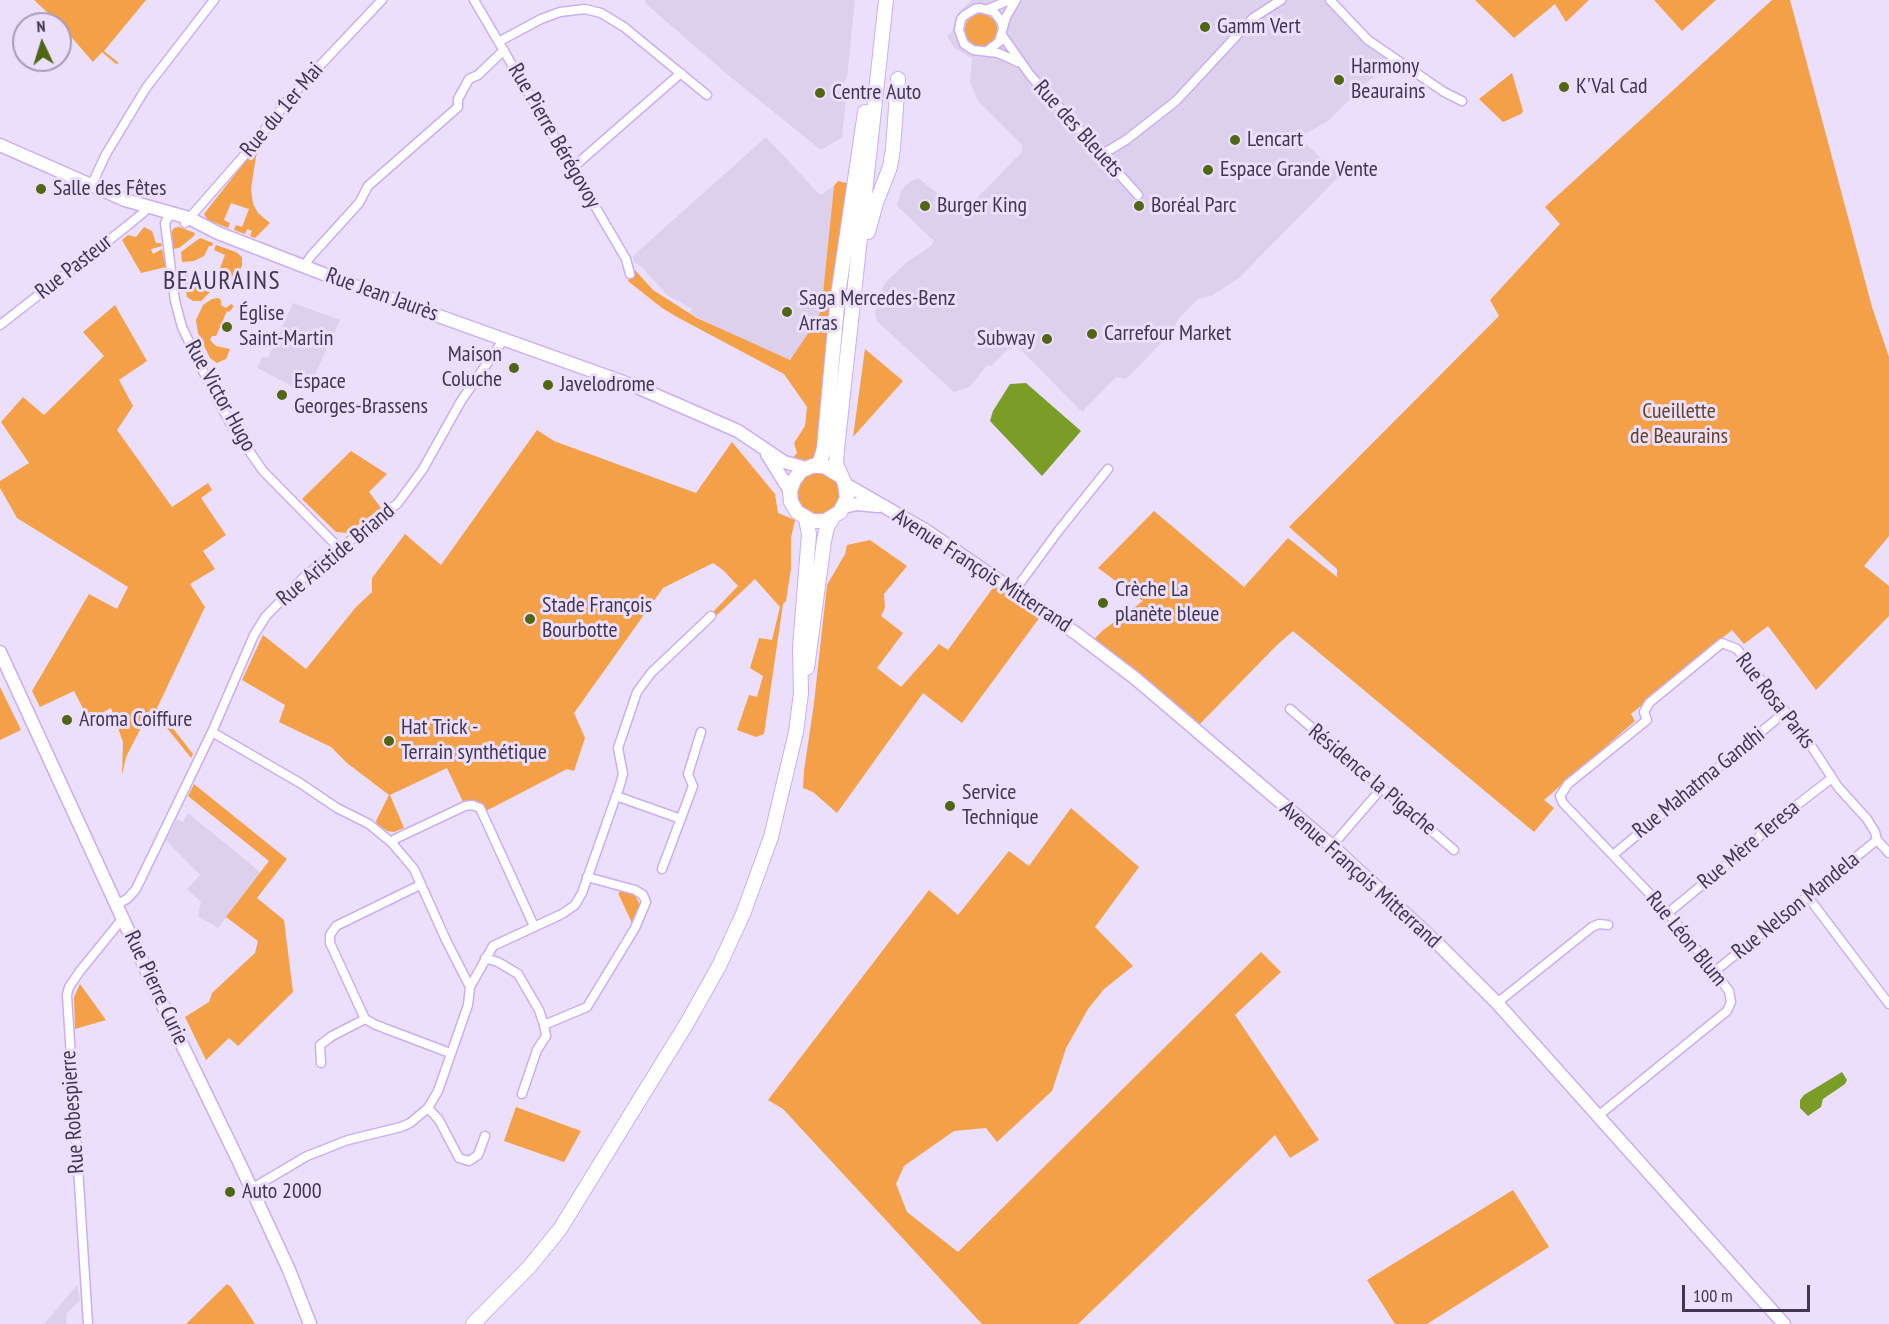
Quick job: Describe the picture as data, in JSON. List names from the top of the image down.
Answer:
{
  "streets": {
    "main road": ["Rue Jean Jaurès", "Avenue François Mitterrand", "Rue Pierre Curie"],
    "street": [
      "Rue du 1er Mai",
      "Rue des Bleuets",
      "Rue Pierre Bérégovoy",
      "Rue Pasteur",
      "Rue Victor Hugo",
      "Rue Aristide Briand",
      "Rue Rosa Parks",
      "Résidence la Pigache",
      "Rue Mahatma Gandhi",
      "Rue Mère Teresa",
      "Rue Nelson Mandela",
      "Rue Léon Blum",
      "Rue Robespierre"
    ]
  },
  "crossings": [
    ["Rue du 1er Mai", "Rue Jean Jaurès"],
    ["Rue Jean Jaurès", "Rue Aristide Briand"],
    ["Rue Jean Jaurès", "Avenue François Mitterrand"],
    ["Rue Victor Hugo", "Rue Aristide Briand"],
    ["Rue Aristide Briand", "Rue Pierre Curie"],
    ["Avenue François Mitterrand", "Rue Léon Blum"],
    ["Rue Rosa Parks", "Rue Mahatma Gandhi"],
    ["Rue Rosa Parks", "Rue Mère Teresa"],
    ["Rue Rosa Parks", "Rue Nelson Mandela"],
    ["Rue Rosa Parks", "Rue Léon Blum"],
    ["Rue Mahatma Gandhi", "Rue Léon Blum"],
    ["Rue Mère Teresa", "Rue Léon Blum"],
    ["Rue Nelson Mandela", "Rue Léon Blum"],
    ["Rue Pierre Curie", "Rue Robespierre"]
  ],
  "districts": ["BEAURAINS"],
  "parks": ["Cueillette de Beaurains"],
  "places": [
    "Gamm Vert",
    "Harmony Beaurains",
    "K'Val Cad",
    "Centre Auto",
    "Lencart",
    "Espace Grande Vente",
    "Salle des Fêtes",
    "Burger King",
    "Boréal Parc",
    "Saga Mercedes-Benz Arras",
    "Église Saint-Martin",
    "Carrefour Market",
    "Subway",
    "Maison Coluche",
    "Javelodrome",
    "Espace Georges-Brassens",
    "Crèche La planète bleue",
    "Stade François Bourbotte",
    "Aroma Coiffure",
    "Hat Trick - Terrain synthétique",
    "Service Technique",
    "Auto 2000"
  ],
  "scale_bar": "100 m",
  "north": "top"
}
